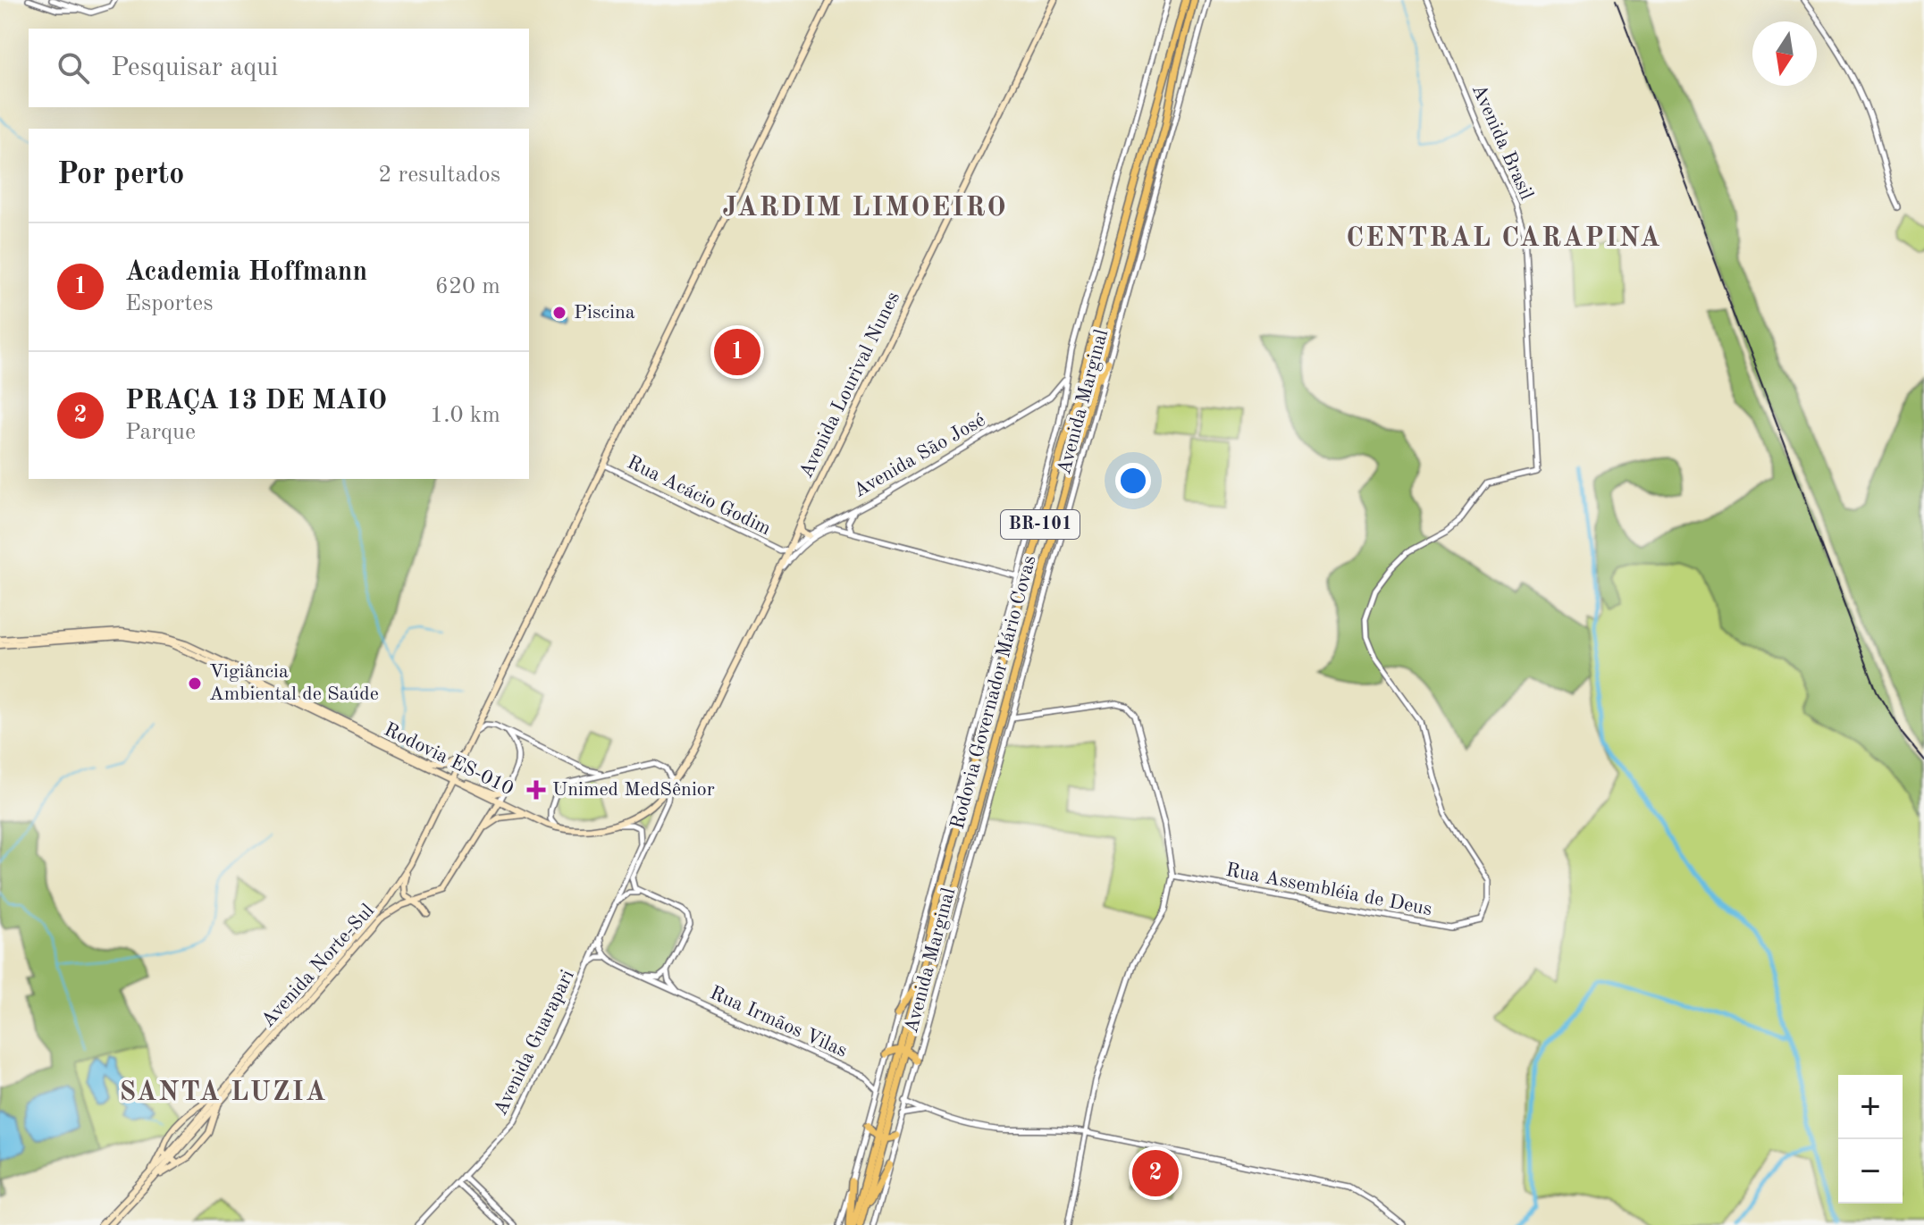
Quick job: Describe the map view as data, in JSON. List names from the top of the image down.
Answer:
{
  "streets": {
    "main road": [
      "Avenida Lourival Nunes",
      "BR-101",
      "Rodovia Governador Mário Covas",
      "Rodovia ES-010",
      "Avenida Norte-Sul"
    ],
    "street": [
      "Avenida Brasil",
      "Avenida Marginal",
      "Avenida São José",
      "Rua Acácio Godim",
      "Rua Assembléia de Deus",
      "Rua Irmãos Vilas",
      "Avenida Guarapari"
    ]
  },
  "crossings": [
    ["Avenida Brasil", "Rua Assembléia de Deus"],
    ["Avenida Lourival Nunes", "Avenida São José"],
    ["Avenida Lourival Nunes", "Rua Acácio Godim"],
    ["Avenida Lourival Nunes", "Rodovia ES-010"],
    ["Avenida Marginal", "Avenida São José"],
    ["Avenida Marginal", "Rua Irmãos Vilas"],
    ["Avenida São José", "Rua Acácio Godim"],
    ["Rua Acácio Godim", "Avenida Norte-Sul"],
    ["Rodovia ES-010", "Avenida Norte-Sul"],
    ["Rua Irmãos Vilas", "Avenida Guarapari"]
  ],
  "districts": ["JARDIM LIMOEIRO", "CENTRAL CARAPINA", "SANTA LUZIA"],
  "places": {
    "other": ["Piscina", "Vigiância Ambiental de Saúde"],
    "health": ["Unimed MedSênior"]
  },
  "north": "bottom",
  "page": {
    "search": "Pesquisar aqui",
    "heading": ["Por perto", "2 resultados"],
    "list": [
      {
        "mark": "1",
        "name": "Academia Hoffmann",
        "note": "Esportes",
        "value": "620 m"
      },
      {
        "mark": "2",
        "name": "PRAÇA 13 DE MAIO",
        "note": "Parque",
        "value": "1.0 km"
      }
    ],
    "pins": ["1", "2"],
    "map_buttons": ["+", "−"]
  }
}
